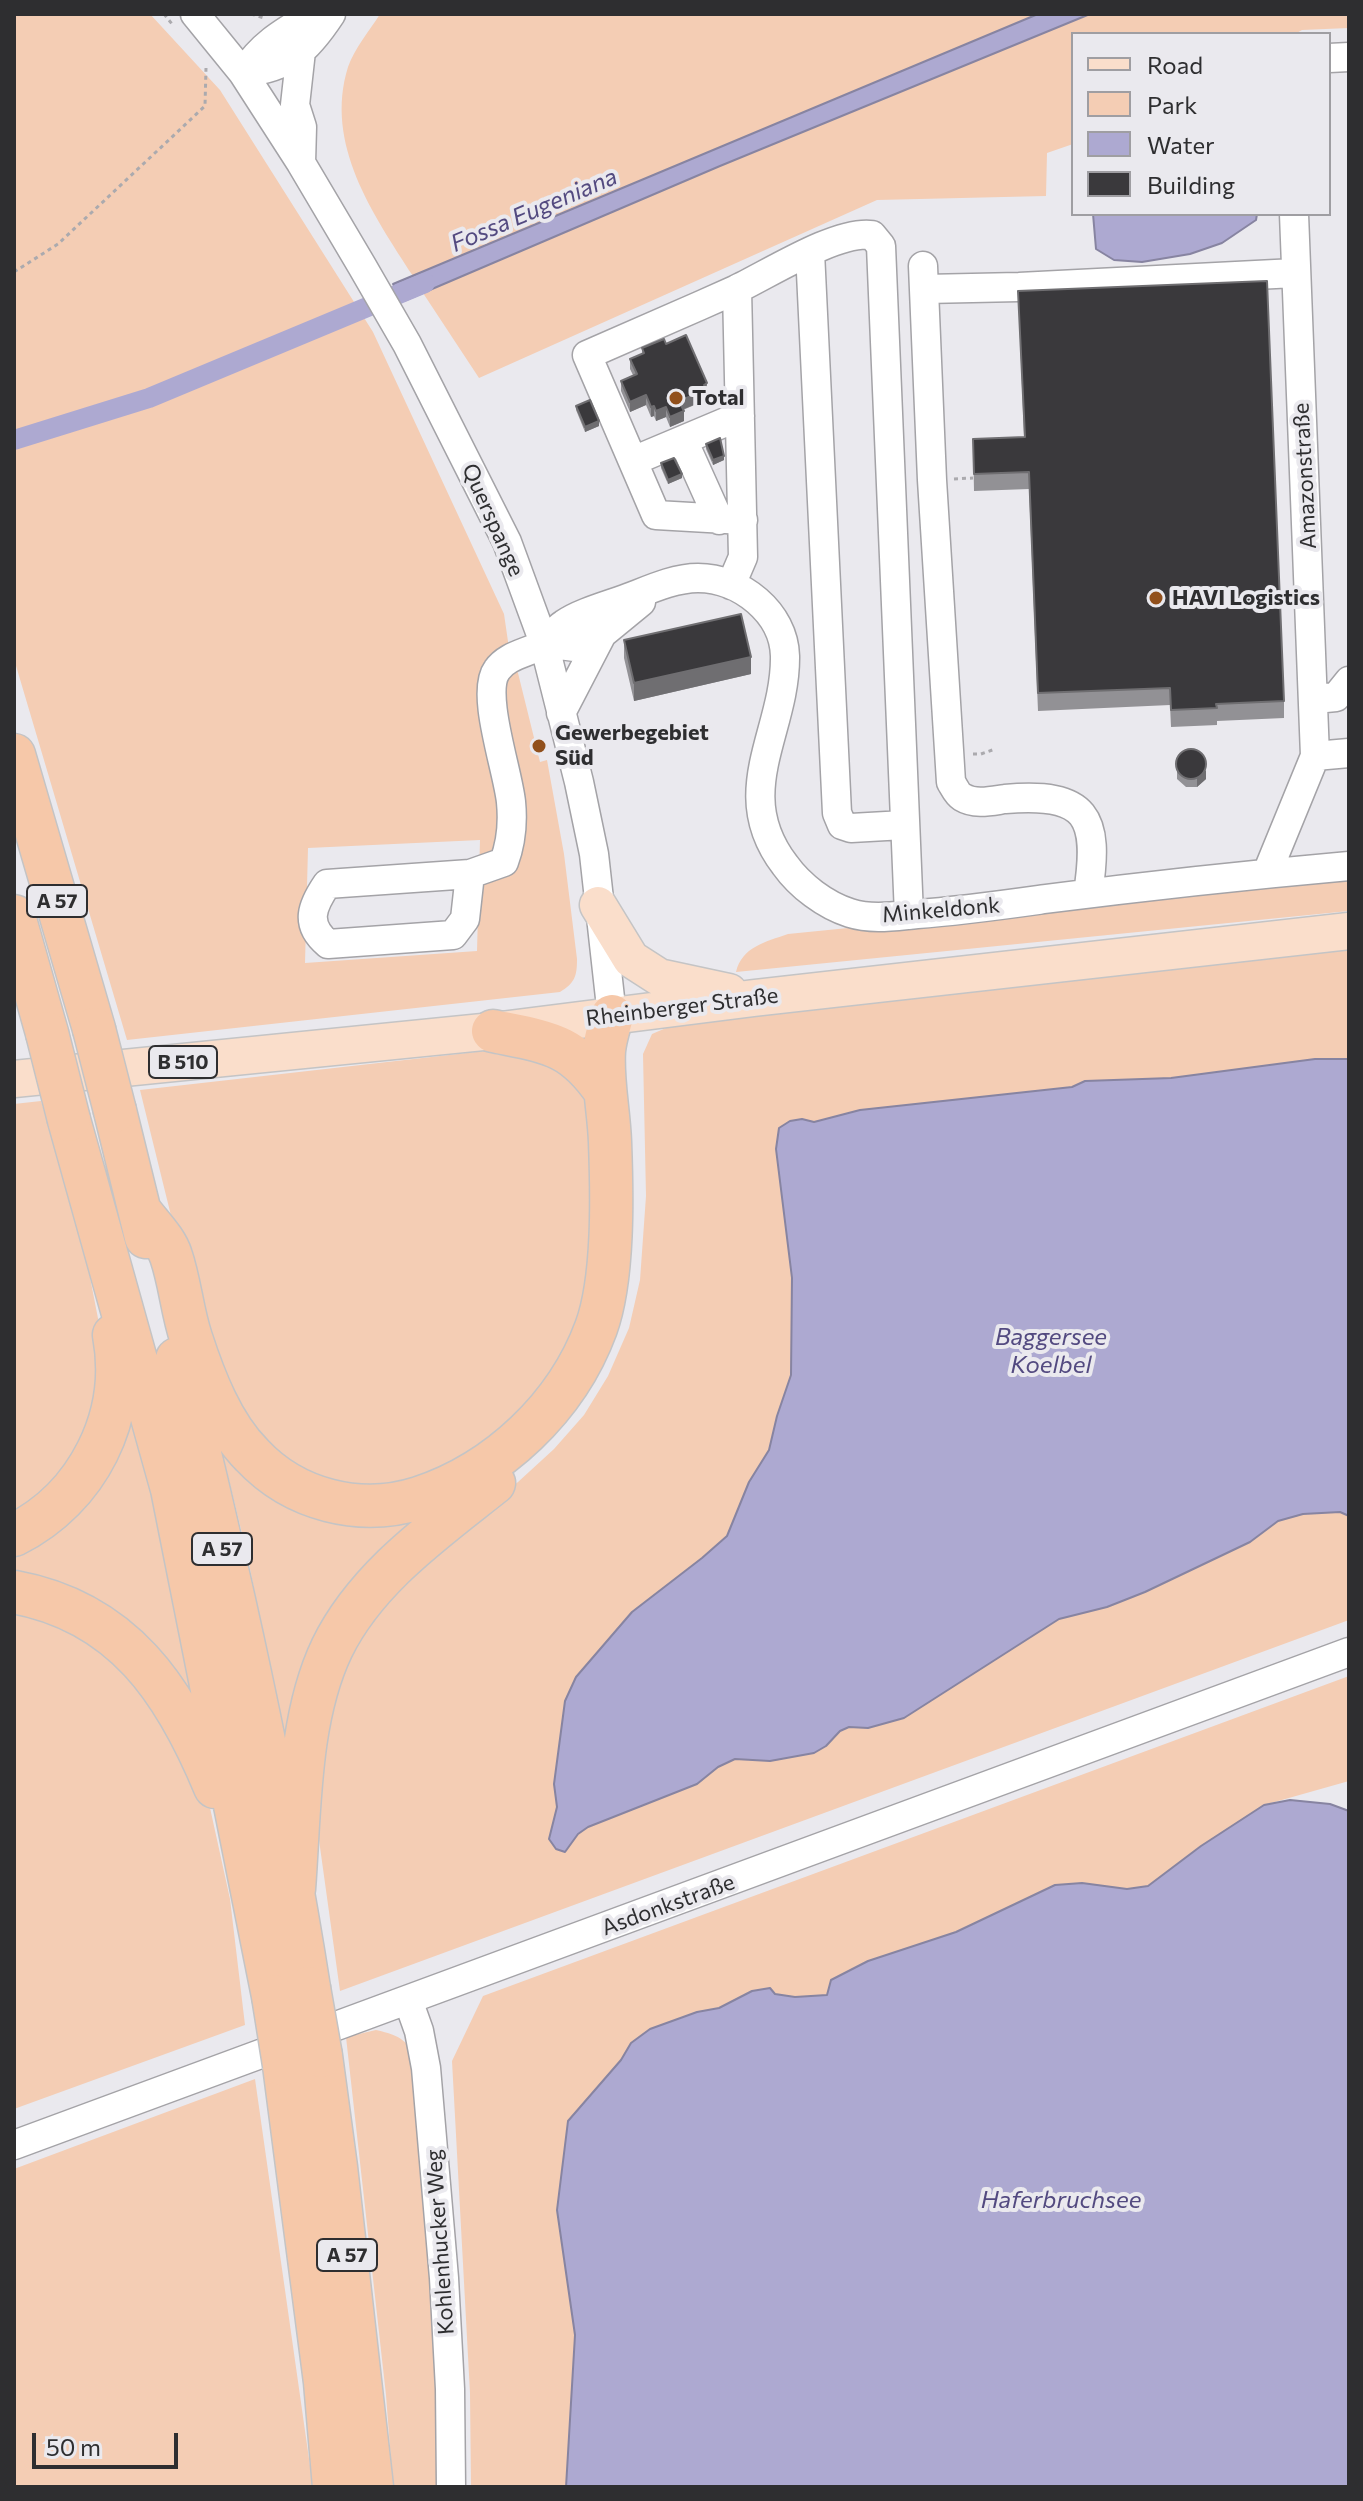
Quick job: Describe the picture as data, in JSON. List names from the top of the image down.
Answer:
{
  "streets": {
    "highway": ["A 57"],
    "main road": ["Rheinberger Straße", "B 510"],
    "street": [
      "Amazonstraße",
      "Querspange",
      "Minkeldonk",
      "Asdonkstraße",
      "Kohlenhucker Weg"
    ]
  },
  "crossings": [
    ["Amazonstraße", "Minkeldonk"],
    ["Querspange", "Minkeldonk"],
    ["Querspange", "Rheinberger Straße"],
    ["Asdonkstraße", "Kohlenhucker Weg"]
  ],
  "water": ["Fossa Eugeniana", "Baggersee Koelbel", "Haferbruchsee"],
  "places": ["Total", "HAVI Logistics", "Gewerbegebiet Süd"],
  "legend": [
    "Road",
    "Park",
    "Water",
    "Building"
  ],
  "scale_bar": "50 m"
}
